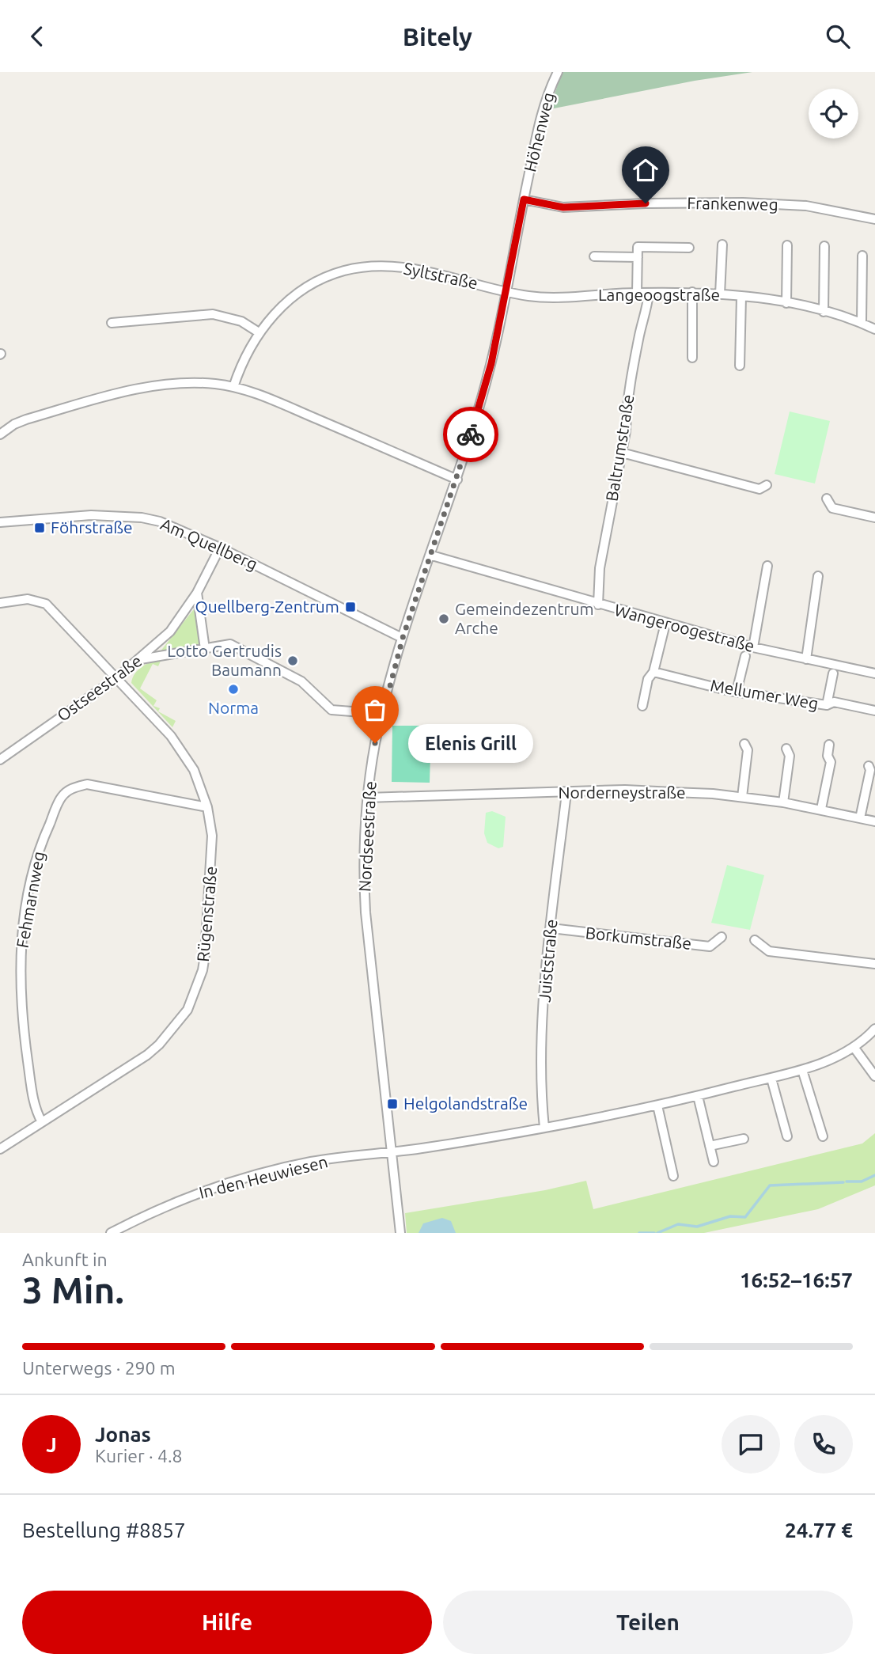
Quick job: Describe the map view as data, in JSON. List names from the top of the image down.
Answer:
{
  "streets": {
    "street": [
      "Höhenweg",
      "Frankenweg",
      "Syltstraße",
      "Langeoogstraße",
      "Baltrumstraße",
      "Am Quellberg",
      "Wangeroogestraße",
      "Ostseestraße",
      "Mellumer Weg",
      "Norderneystraße",
      "Nordseestraße",
      "Fehmarnweg",
      "Rügenstraße",
      "Borkumstraße",
      "Juiststraße",
      "In den Heuwiesen"
    ]
  },
  "crossings": [
    ["Höhenweg", "Frankenweg"],
    ["Höhenweg", "Syltstraße"],
    ["Höhenweg", "Langeoogstraße"],
    ["Höhenweg", "Nordseestraße"],
    ["Syltstraße", "Langeoogstraße"],
    ["Syltstraße", "Nordseestraße"],
    ["Langeoogstraße", "Baltrumstraße"],
    ["Langeoogstraße", "Nordseestraße"],
    ["Baltrumstraße", "Wangeroogestraße"],
    ["Am Quellberg", "Ostseestraße"],
    ["Am Quellberg", "Nordseestraße"],
    ["Wangeroogestraße", "Nordseestraße"],
    ["Ostseestraße", "Rügenstraße"],
    ["Norderneystraße", "Nordseestraße"],
    ["Norderneystraße", "Juiststraße"],
    ["Nordseestraße", "In den Heuwiesen"],
    ["Fehmarnweg", "Rügenstraße"],
    ["Borkumstraße", "Juiststraße"]
  ],
  "places": {
    "transit": ["Föhrstraße", "Quellberg-Zentrum", "Helgolandstraße"],
    "other": [
      "Gemeindezentrum Arche",
      "Lotto Gertrudis Baumann",
      "Norma",
      "Elenis Grill"
    ]
  },
  "page": {
    "header": "Bitely",
    "bubble": "Elenis Grill",
    "heading": ["3 Min.", "Ankunft in", "16:52–16:57"],
    "panel": [
      "Jonas",
      "Kurier · 4.8",
      "Bestellung #8857",
      "24.77 €"
    ],
    "bar": "Unterwegs · 290 m",
    "round": "J",
    "buttons": ["Hilfe", "Teilen"]
  }
}
